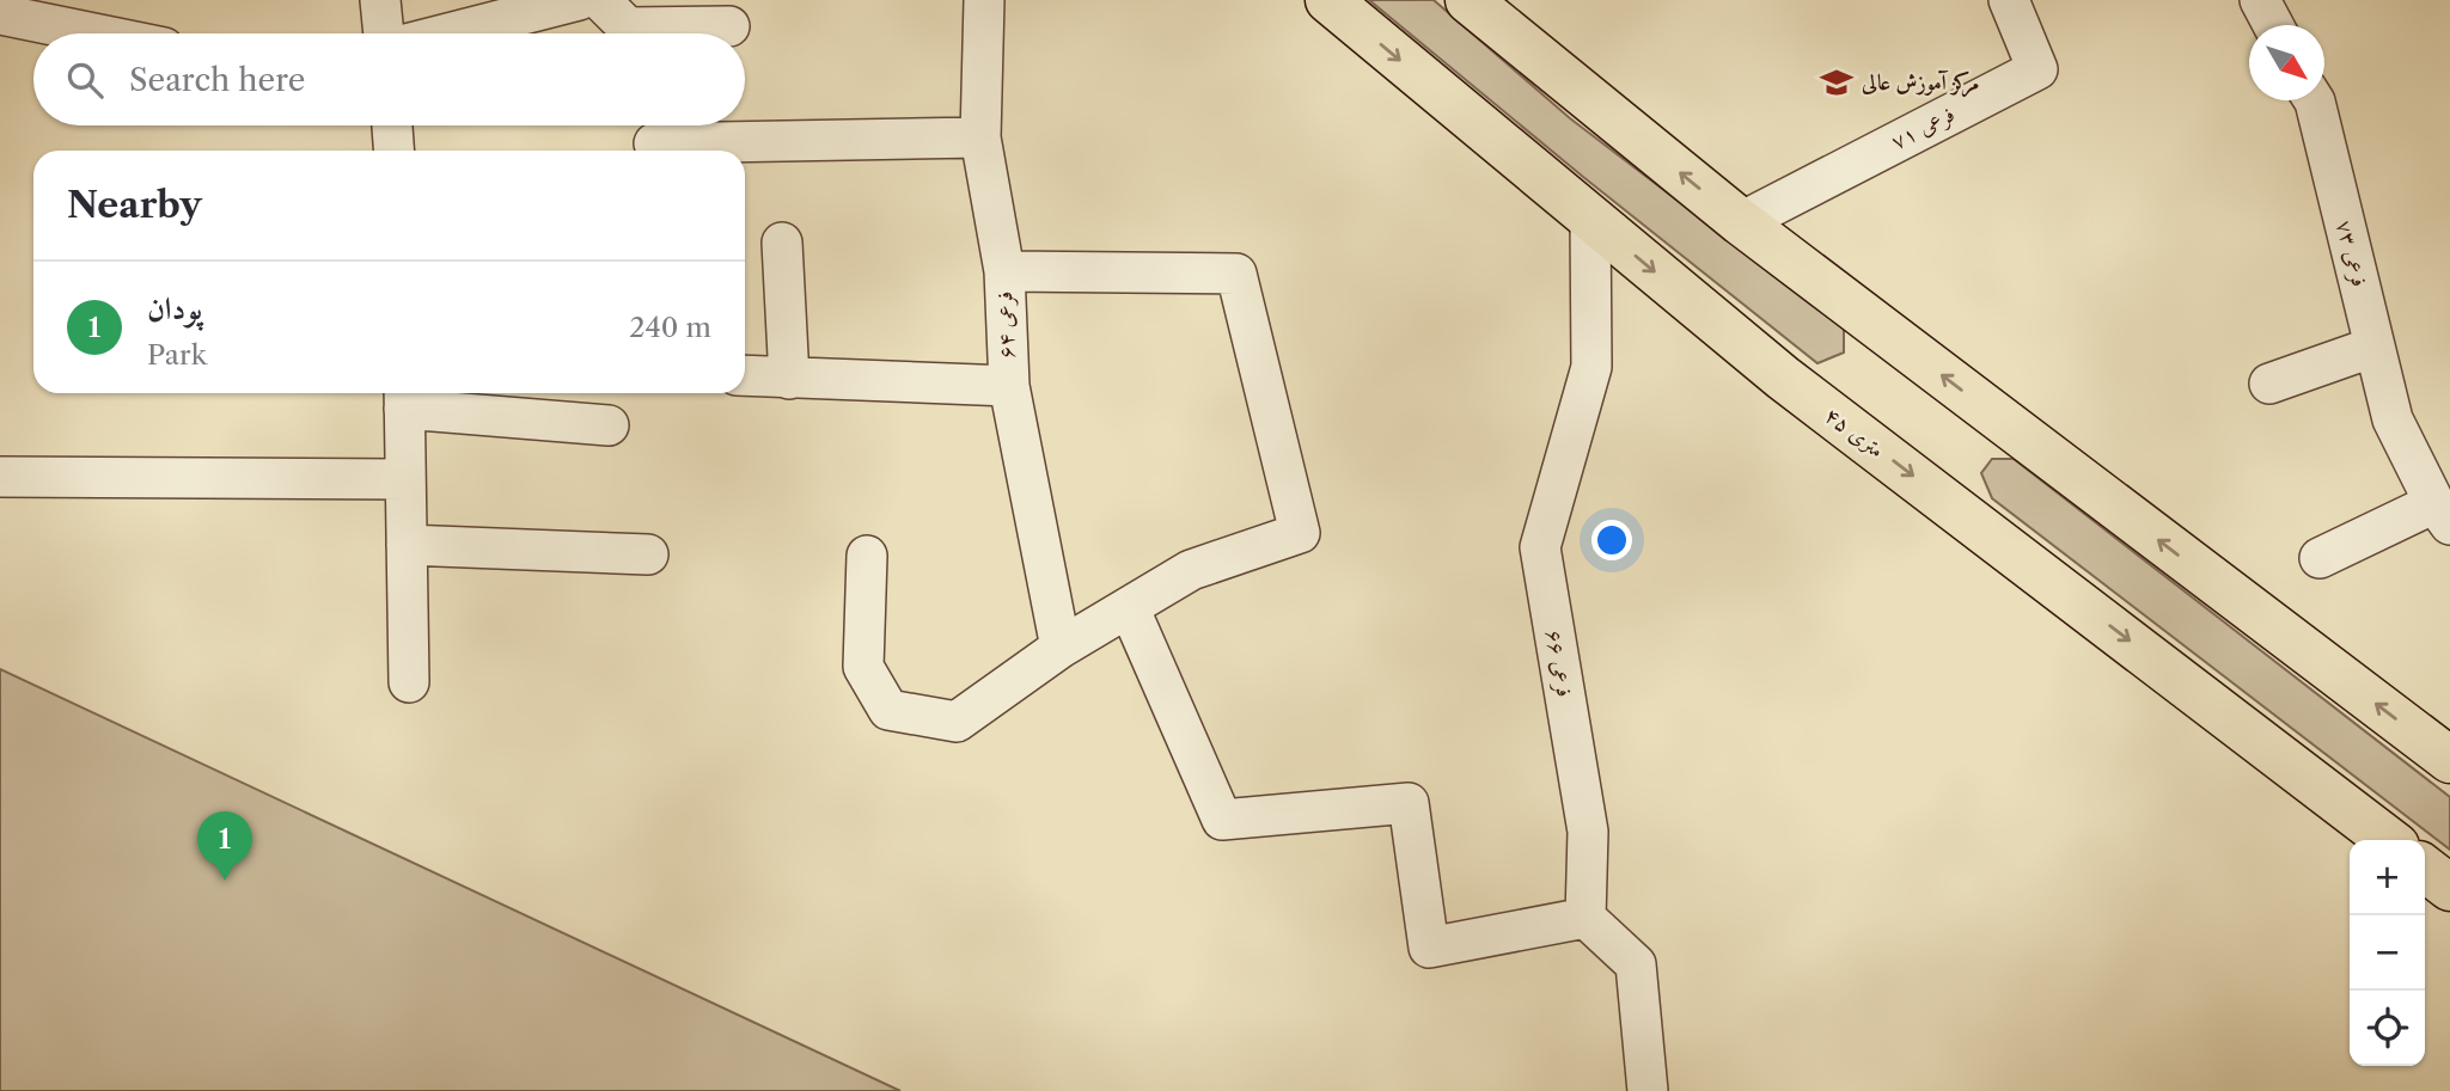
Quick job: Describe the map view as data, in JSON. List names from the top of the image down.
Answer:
{
  "streets": {
    "main road": ["۴۵ متری"],
    "street": [
      "فرعی ۷۱",
      "فرعی ۷۳",
      "فرعی ۶۴",
      "فرعی ۶۶"
    ]
  },
  "crossings": [
    ["۴۵ متری", "فرعی ۶۶"]
  ],
  "places": {
    "school or university": ["مرکز آموزش عالی"]
  },
  "north": "bottom right",
  "page": {
    "search": "Search here",
    "heading": "Nearby",
    "list": [
      {
        "mark": "1",
        "name": "پودان",
        "note": "Park",
        "value": "240 m"
      }
    ],
    "pins": "1",
    "map_buttons": ["+", "−"]
  }
}
